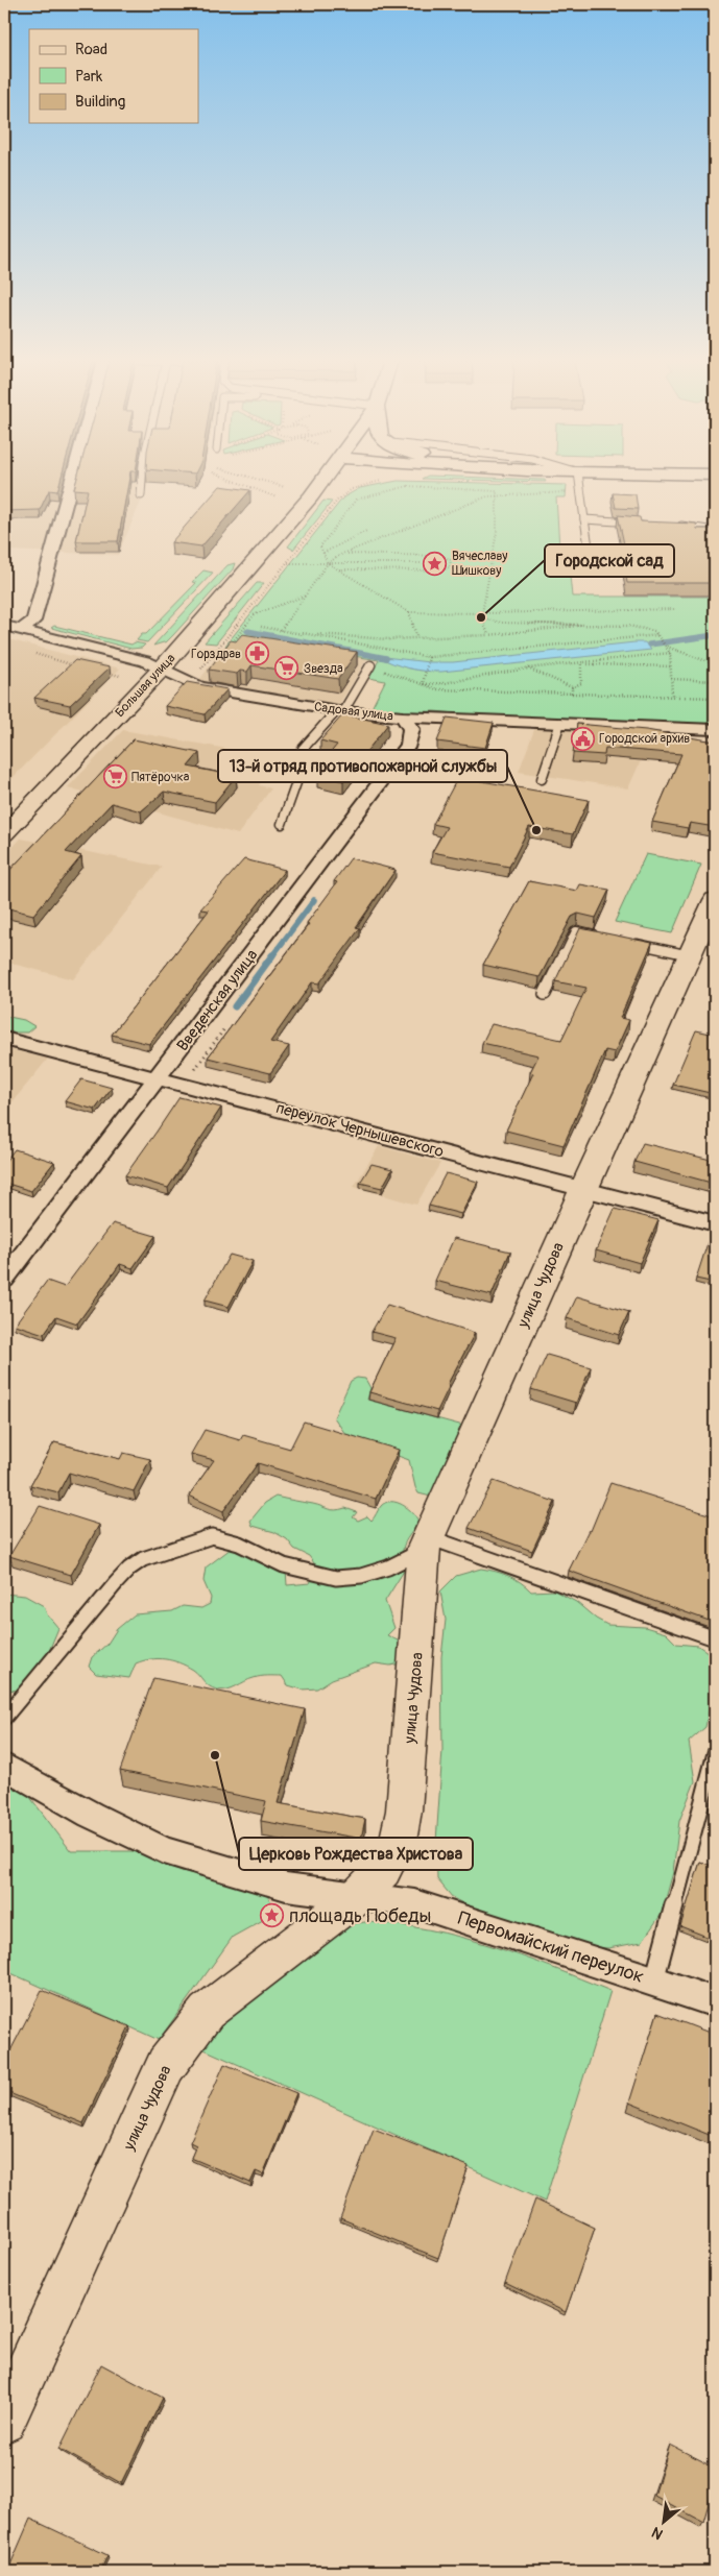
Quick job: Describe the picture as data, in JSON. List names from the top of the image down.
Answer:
{
  "streets": {
    "main road": ["Большая улица", "улица Чудова"],
    "street": [
      "Садовая улица",
      "Введенская улица",
      "переулок Чернышевского",
      "Первомайский переулок"
    ]
  },
  "crossings": [
    ["Большая улица", "Садовая улица"],
    ["Садовая улица", "Введенская улица"],
    ["Введенская улица", "переулок Чернышевского"],
    ["переулок Чернышевского", "улица Чудова"],
    ["улица Чудова", "Первомайский переулок"]
  ],
  "places": {
    "place": ["Вячеславу Шишкову", "площадь Победы"],
    "other": ["Городской сад", "13-й отряд противопожарной службы", "Церковь Рождества Христова"],
    "pharmacy": ["Горздрав"],
    "supermarket": ["Звезда", "Пятёрочка"],
    "public building": ["Городской архив"]
  },
  "legend": ["Road", "Park", "Building"],
  "north": "bottom left"
}
